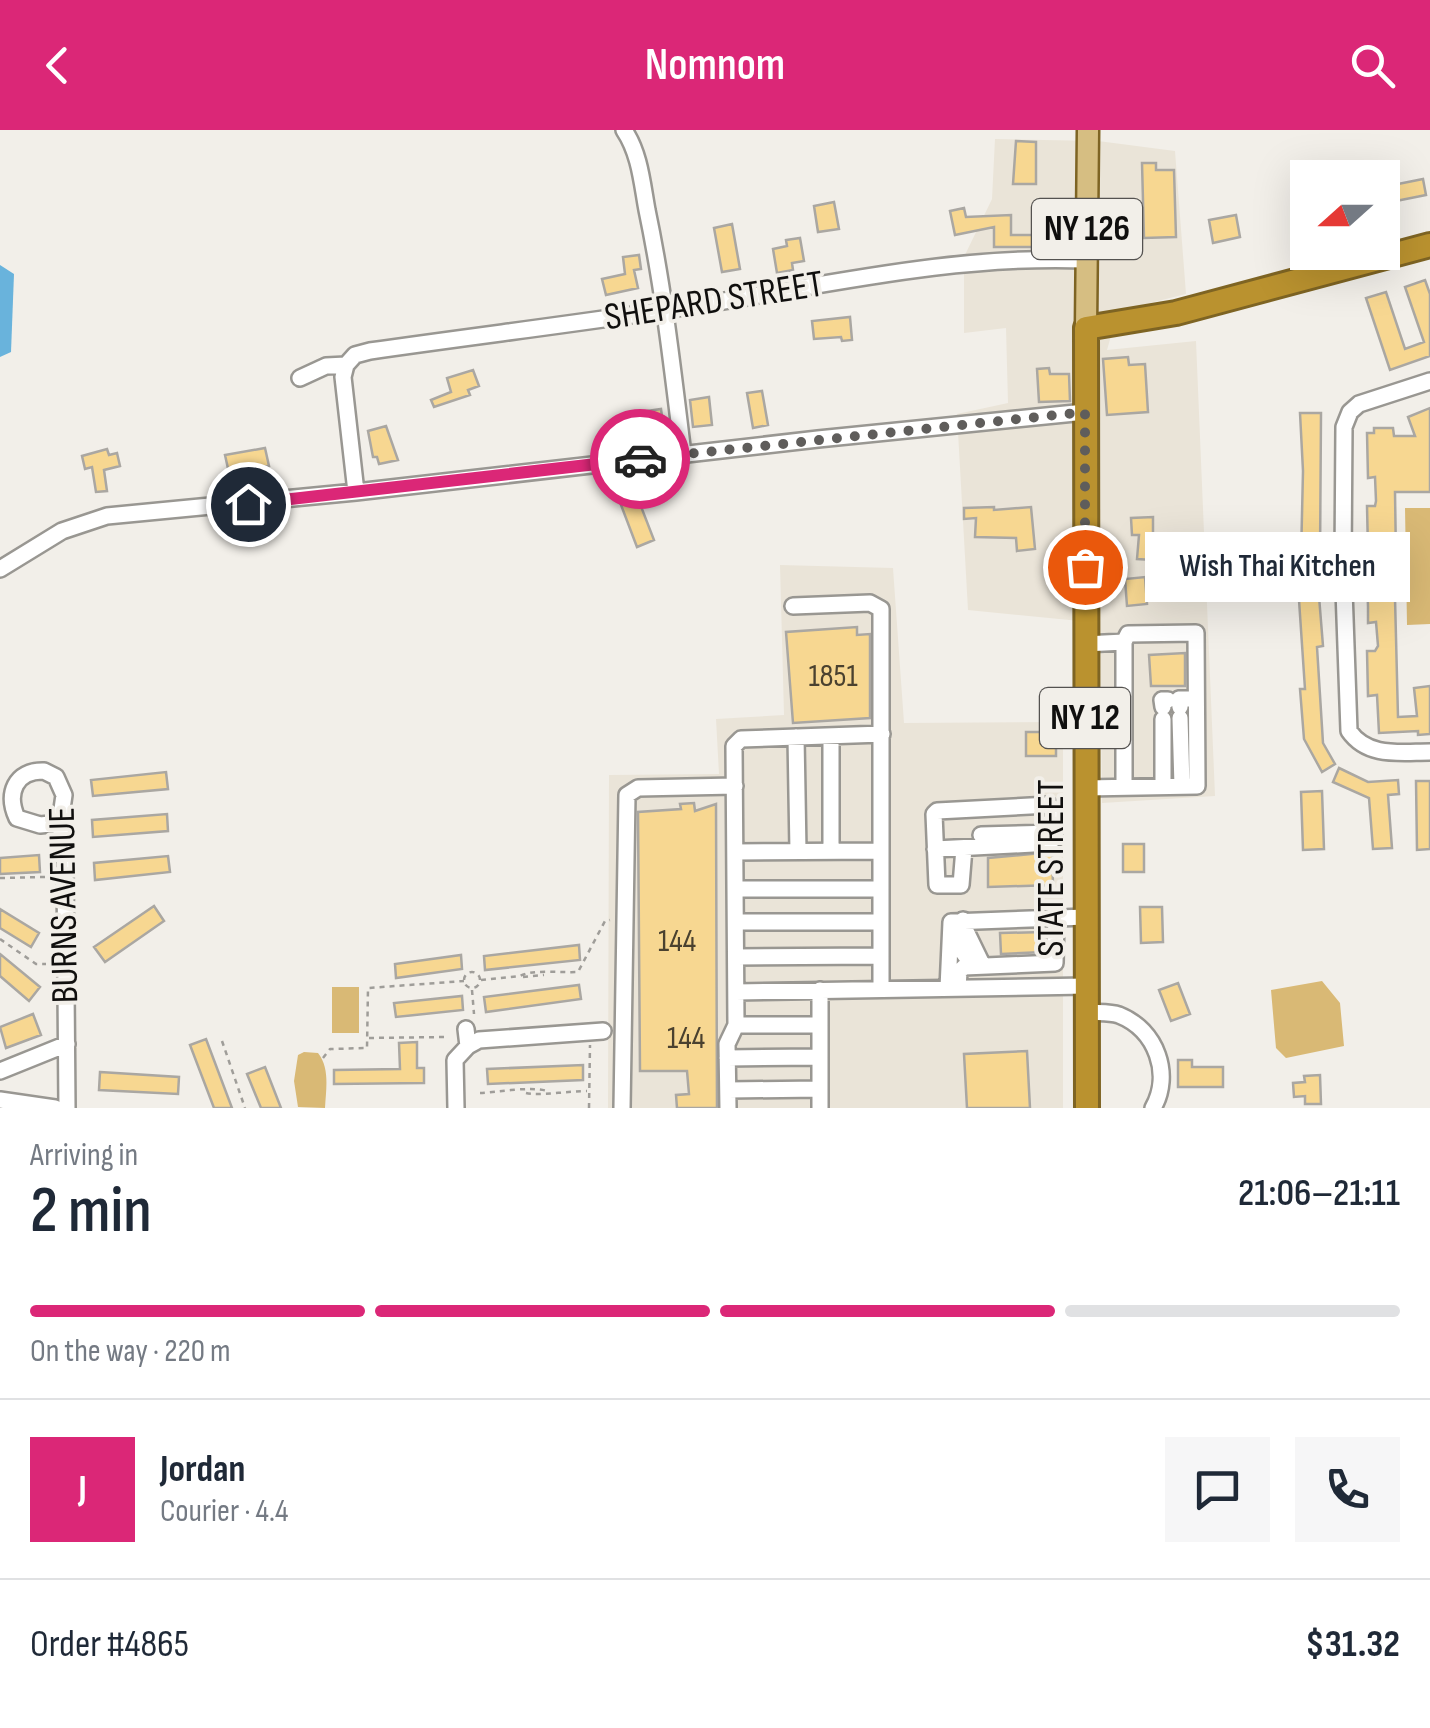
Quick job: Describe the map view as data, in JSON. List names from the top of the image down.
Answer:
{
  "streets": {
    "highway": ["NY 12", "STATE STREET"],
    "main road": ["NY 126"],
    "street": ["SHEPARD STREET", "BURNS AVENUE"]
  },
  "crossings": [
    ["SHEPARD STREET", "STATE STREET"]
  ],
  "places": ["Wish Thai Kitchen"],
  "house_numbers": ["1851", "144", "144"],
  "north": "left",
  "page": {
    "header": "Nomnom",
    "bubble": "Wish Thai Kitchen",
    "heading": ["2 min", "Arriving in", "21:06–21:11"],
    "panel": [
      "Jordan",
      "Courier · 4.4",
      "Order #4865",
      "$31.32"
    ],
    "bar": "On the way · 220 m",
    "round": "J"
  }
}
